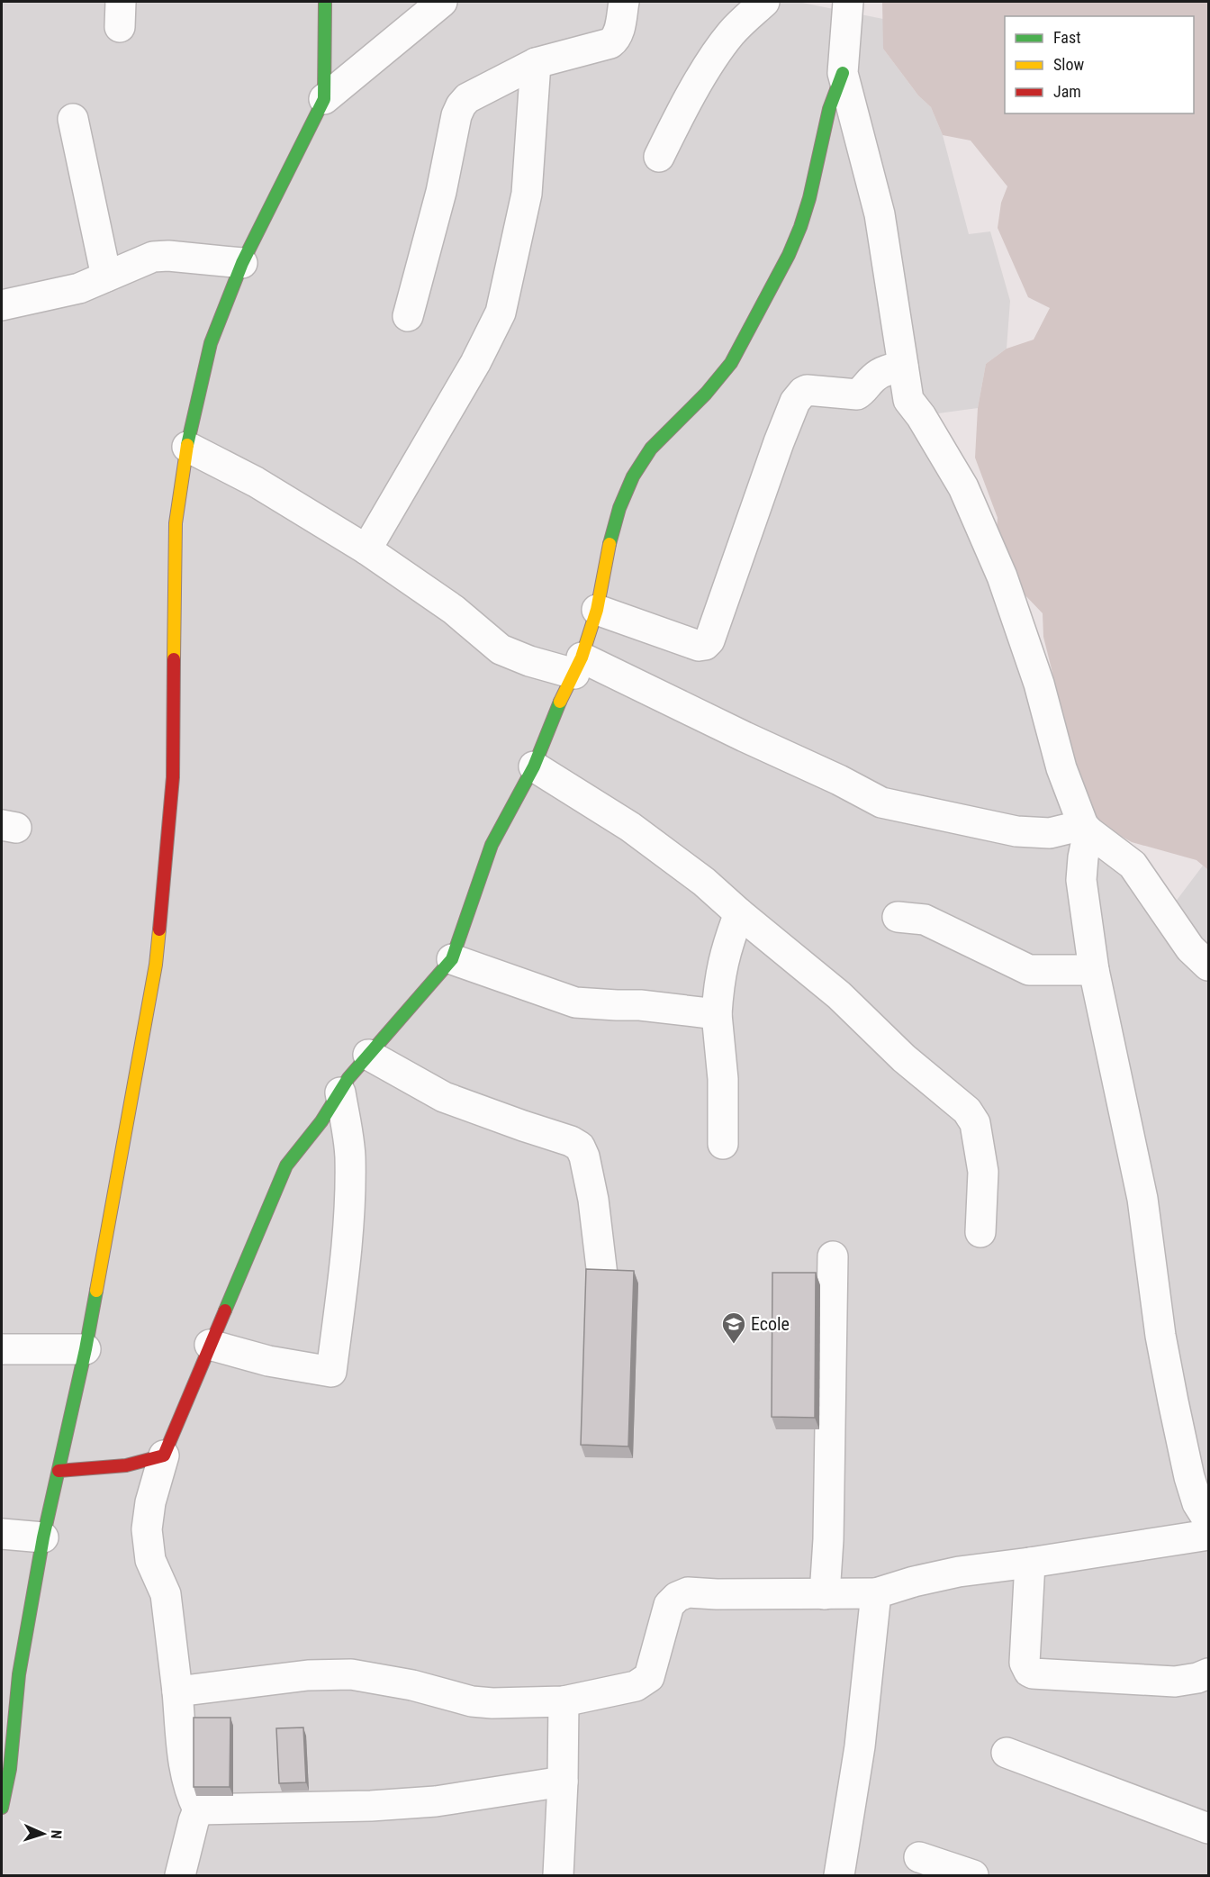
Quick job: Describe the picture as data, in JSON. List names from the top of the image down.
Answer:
{
  "places": {
    "school or university": ["Ecole"]
  },
  "legend": ["Fast", "Slow", "Jam"],
  "north": "right"
}
